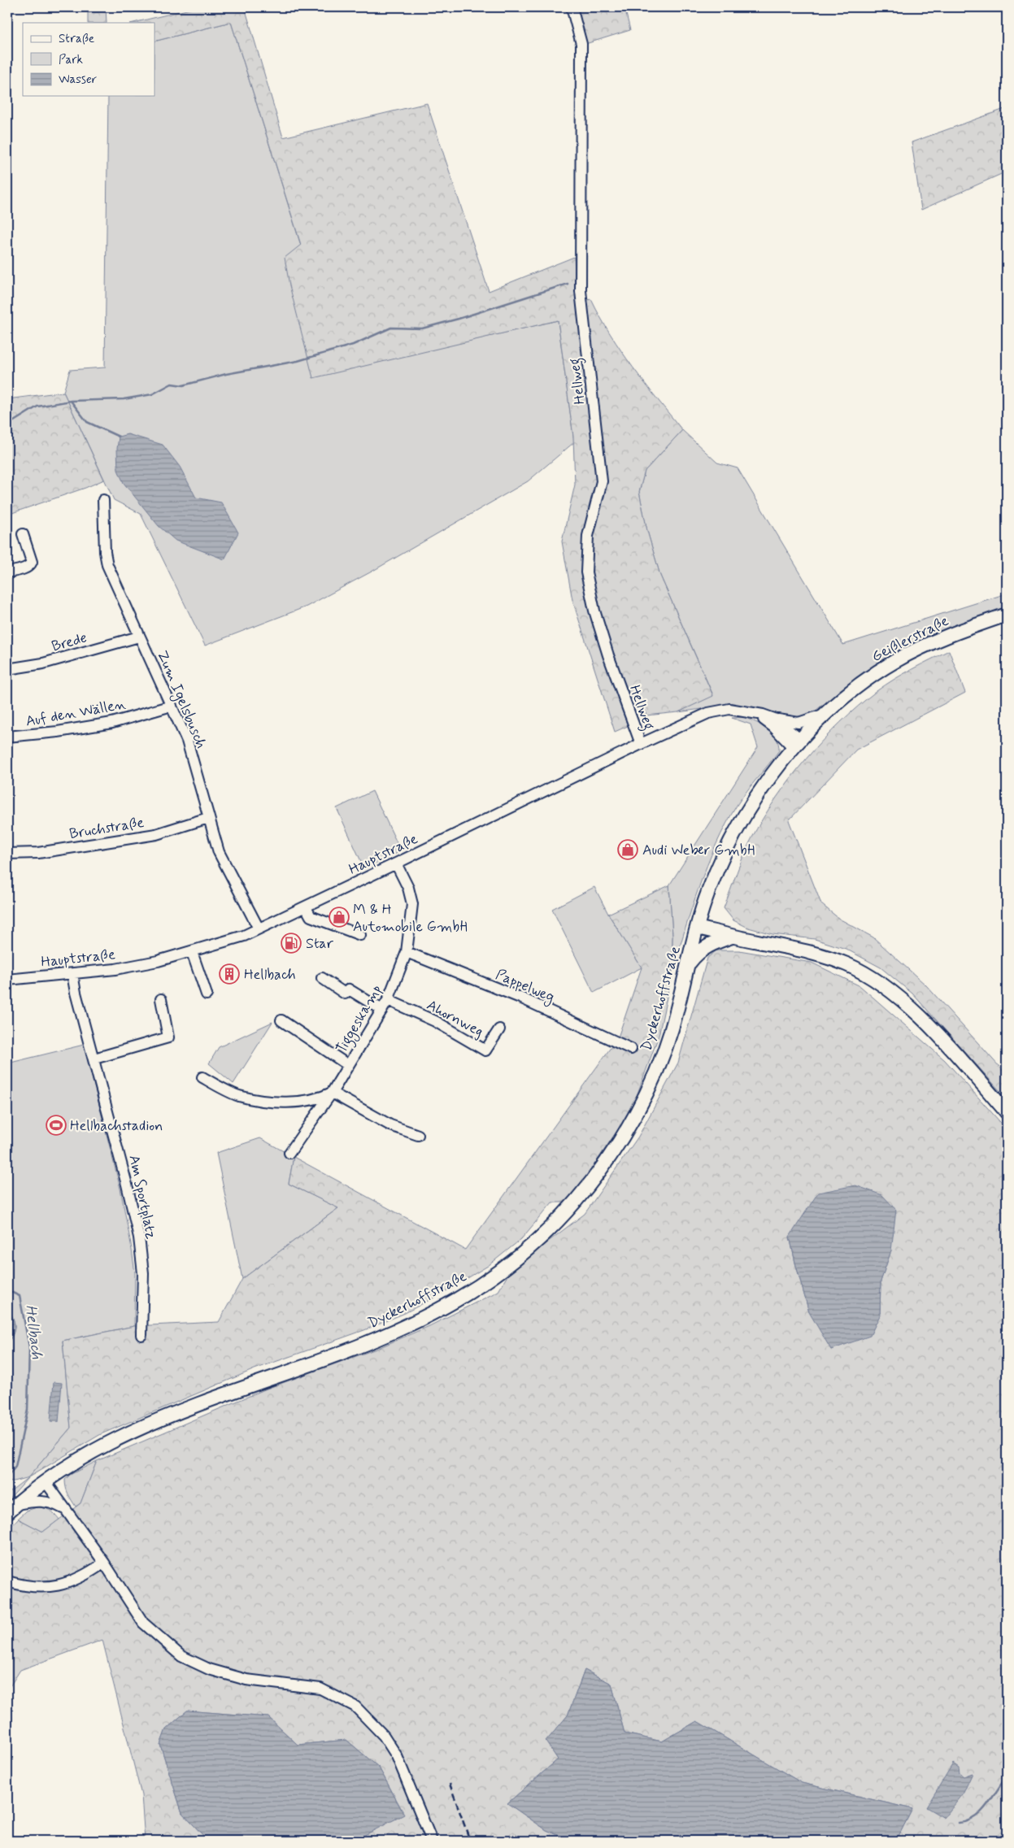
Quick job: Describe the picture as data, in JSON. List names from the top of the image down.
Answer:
{
  "streets": {
    "main road": ["Geißlerstraße", "Dyckerhoffstraße"],
    "street": [
      "Hellweg",
      "Brede",
      "Zum Igelsbusch",
      "Auf den Wällen",
      "Bruchstraße",
      "Hauptstraße",
      "Pappelweg",
      "Ahornweg",
      "Tiggeskamp",
      "Am Sportplatz"
    ]
  },
  "crossings": [
    ["Hellweg", "Hauptstraße"],
    ["Geißlerstraße", "Hauptstraße"],
    ["Geißlerstraße", "Dyckerhoffstraße"],
    ["Brede", "Zum Igelsbusch"],
    ["Zum Igelsbusch", "Auf den Wällen"],
    ["Zum Igelsbusch", "Bruchstraße"],
    ["Zum Igelsbusch", "Hauptstraße"],
    ["Hauptstraße", "Dyckerhoffstraße"],
    ["Hauptstraße", "Tiggeskamp"],
    ["Hauptstraße", "Am Sportplatz"],
    ["Pappelweg", "Tiggeskamp"],
    ["Ahornweg", "Tiggeskamp"]
  ],
  "water": ["Hellbach"],
  "places": {
    "shop": ["Audi Weber GmbH", "M & H Automobile GmbH"],
    "fuel station": ["Star"],
    "building": ["Hellbach"],
    "sports": ["Hellbachstadion"]
  },
  "legend": ["Straße", "Park", "Wasser"]
}
